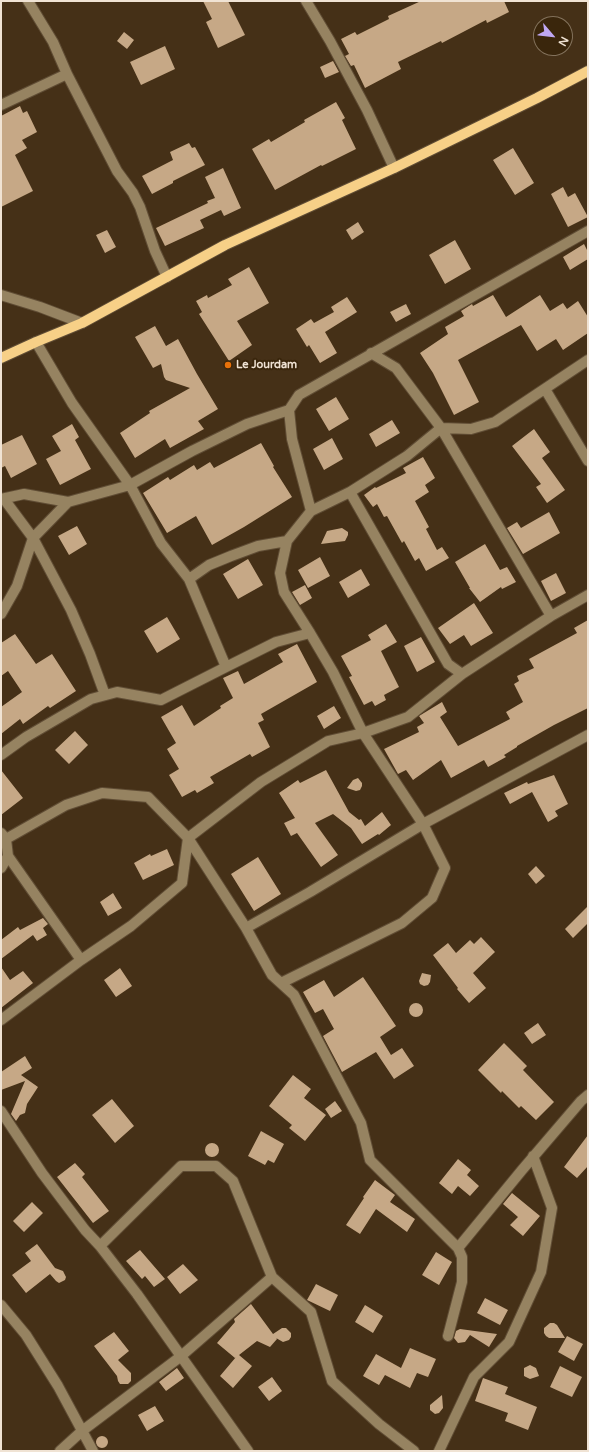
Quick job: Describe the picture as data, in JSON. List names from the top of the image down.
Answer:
{
  "places": ["Le Jourdam"],
  "north": "bottom right"
}
